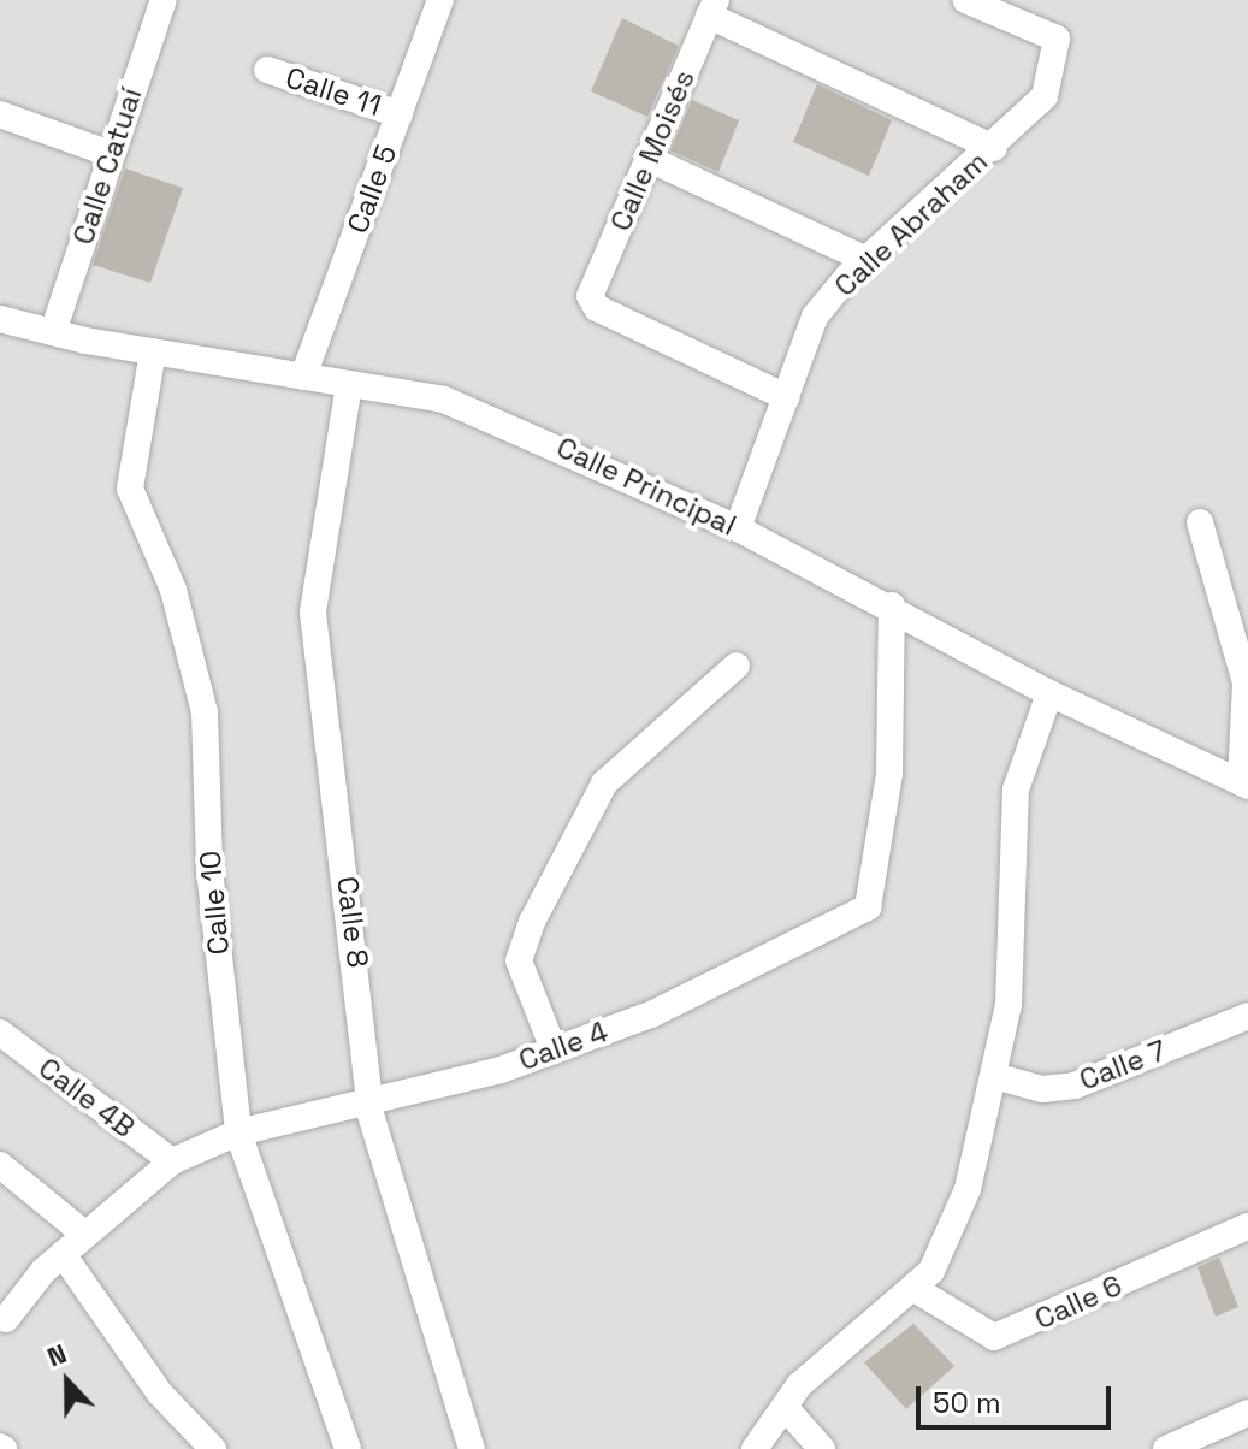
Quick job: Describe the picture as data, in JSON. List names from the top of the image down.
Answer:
{
  "streets": {
    "street": [
      "Calle 11",
      "Calle Moisés",
      "Calle Catuaí",
      "Calle 5",
      "Calle Abraham",
      "Calle Principal",
      "Calle 10",
      "Calle 8",
      "Calle 4",
      "Calle 7",
      "Calle 4B",
      "Calle 6"
    ]
  },
  "crossings": [
    ["Calle 11", "Calle 5"],
    ["Calle Moisés", "Calle Abraham"],
    ["Calle Catuaí", "Calle Principal"],
    ["Calle 5", "Calle Principal"],
    ["Calle Abraham", "Calle Principal"],
    ["Calle Principal", "Calle 10"],
    ["Calle Principal", "Calle 8"],
    ["Calle Principal", "Calle 4"],
    ["Calle 10", "Calle 4"],
    ["Calle 8", "Calle 4"],
    ["Calle 4", "Calle 4B"]
  ],
  "scale_bar": "50 m",
  "north": "top"
}
